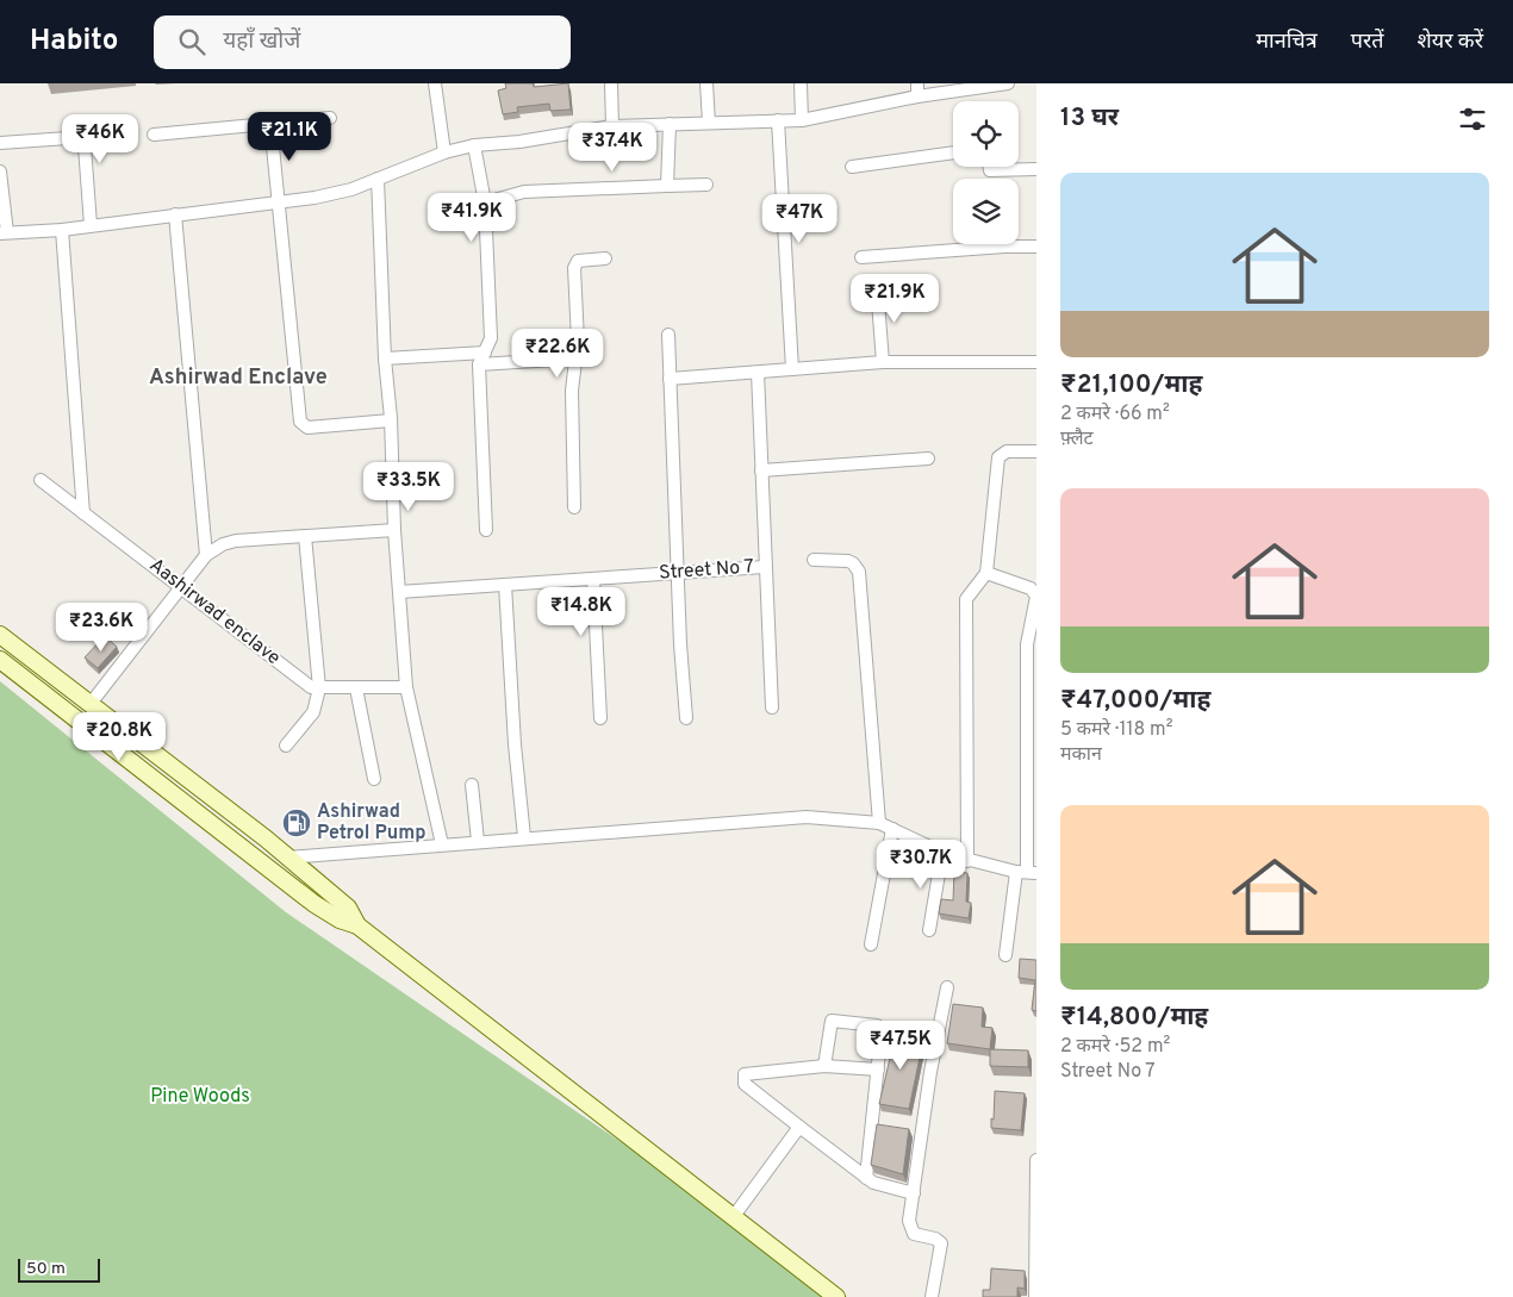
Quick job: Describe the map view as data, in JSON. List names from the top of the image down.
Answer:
{
  "streets": {
    "street": ["Street No 7", "Aashirwad enclave"]
  },
  "districts": ["Ashirwad Enclave"],
  "parks": ["Pine Woods"],
  "places": {
    "fuel station": ["Ashirwad Petrol Pump"]
  },
  "scale_bar": "50 m",
  "page": {
    "header": "Habito",
    "search": "यहाँ खोजें",
    "nav": ["मानचित्र", "परतें", "शेयर करें"],
    "heading": "13 घर",
    "price": [
      "₹21.1K",
      "₹46K",
      "₹37.4K",
      "₹41.9K",
      "₹47K",
      "₹21.9K",
      "₹22.6K",
      "₹33.5K",
      "₹14.8K",
      "₹23.6K",
      "₹20.8K",
      "₹30.7K",
      "₹47.5K"
    ],
    "list": [
      {
        "name": "₹21,100/माह",
        "note": "2 कमरे · 66 m² · फ़्लैट"
      },
      {
        "name": "₹47,000/माह",
        "note": "5 कमरे · 118 m² · मकान"
      },
      {
        "name": "₹14,800/माह",
        "note": "2 कमरे · 52 m² · Street No 7"
      }
    ],
    "scale": "50 m"
  }
}
